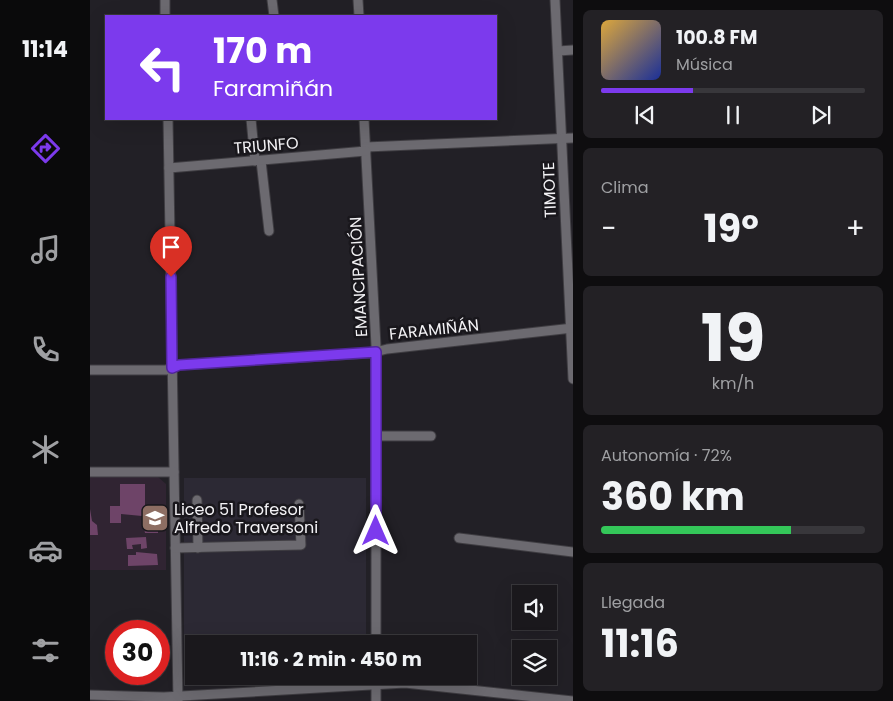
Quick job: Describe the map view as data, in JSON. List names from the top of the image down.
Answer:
{
  "streets": {
    "street": [
      "TRIUNFO",
      "TIMOTE",
      "EMANCIPACIÓN",
      "FARAMIÑÁN"
    ]
  },
  "crossings": [
    ["TRIUNFO", "TIMOTE"],
    ["TRIUNFO", "EMANCIPACIÓN"],
    ["TIMOTE", "FARAMIÑÁN"],
    ["EMANCIPACIÓN", "FARAMIÑÁN"]
  ],
  "places": {
    "school or university": ["Liceo 51 Profesor Alfredo Traversoni"]
  },
  "page": {
    "tabs": "11:14",
    "turn": ["170 m", "Faramiñán"],
    "song": ["100.8 FM", "Música"],
    "tile": [
      "Clima",
      ["19", "km/h"],
      ["Autonomía · 72%", "360 km"],
      ["Llegada", "11:16"]
    ],
    "heat": ["−", "19°", "+"],
    "limit": "30",
    "trip": "11:16 · 2 min · 450 m"
  }
}
